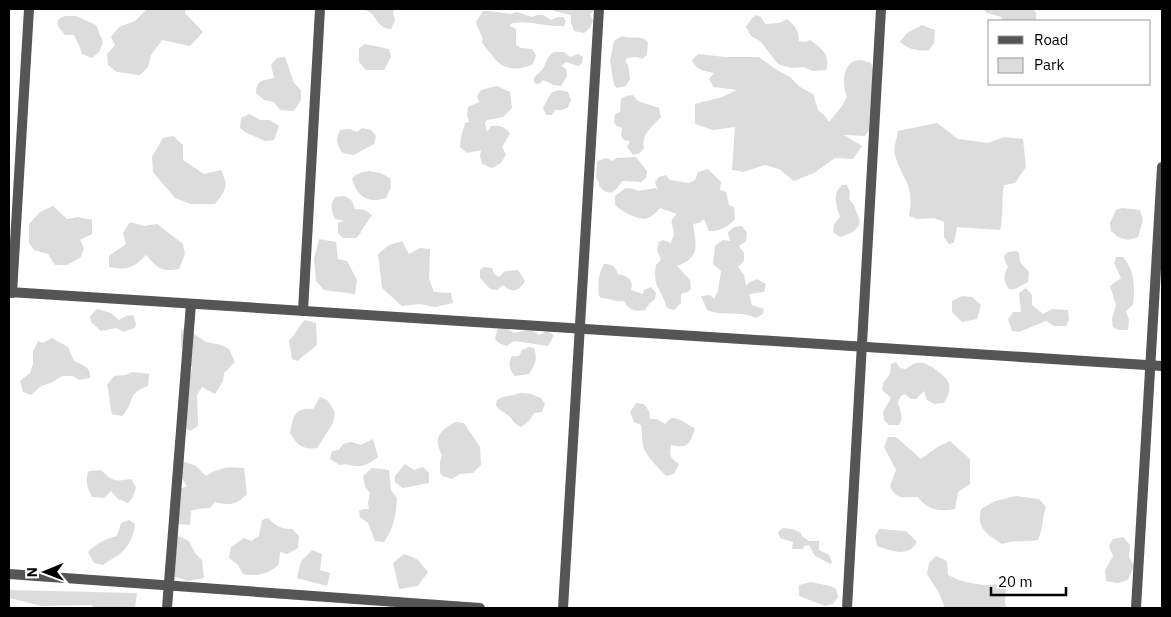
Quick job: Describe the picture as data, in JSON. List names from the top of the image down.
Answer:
{
  "legend": ["Road", "Park"],
  "scale_bar": "20 m",
  "north": "left"
}
